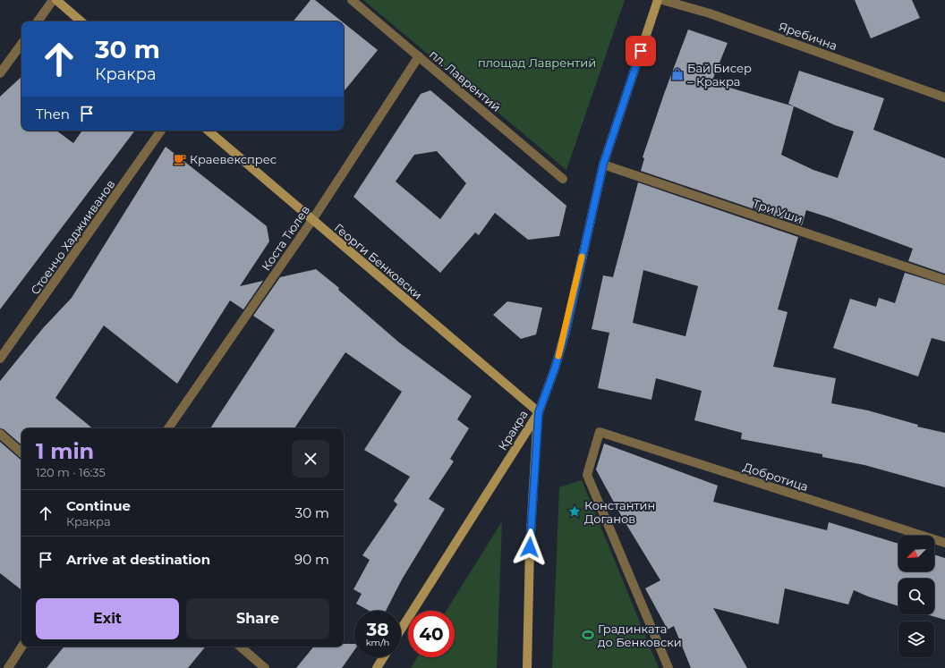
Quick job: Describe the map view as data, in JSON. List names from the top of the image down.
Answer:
{
  "streets": {
    "street": [
      "Яребична",
      "пл. Лаврентий",
      "Три Уши",
      "Стоенчо Хаджииванов",
      "Коста Тюлев",
      "Георги Бенковски",
      "Кракра",
      "Добротица"
    ]
  },
  "crossings": [
    ["пл. Лаврентий", "Коста Тюлев"],
    ["Три Уши", "Кракра"],
    ["Коста Тюлев", "Георги Бенковски"],
    ["Георги Бенковски", "Кракра"]
  ],
  "parks": ["площад Лаврентий"],
  "places": {
    "shop": ["Бай Бисер – Кракра"],
    "cafe": ["Краевекспрес"],
    "place": ["Константин Доганов"],
    "sports": ["Градинката до Бенковски"]
  },
  "north": "bottom left",
  "page": {
    "turn": ["30 m", "Кракра"],
    "then": "Then",
    "heading": ["1 min", "120 m · 16:35"],
    "list": [
      {
        "name": "Continue",
        "note": "Кракра",
        "value": "30 m"
      },
      {
        "name": "Arrive at destination",
        "value": "90 m"
      }
    ],
    "buttons": ["Exit", "Share"],
    "speed": "38 km/h",
    "limit": "40"
  }
}
